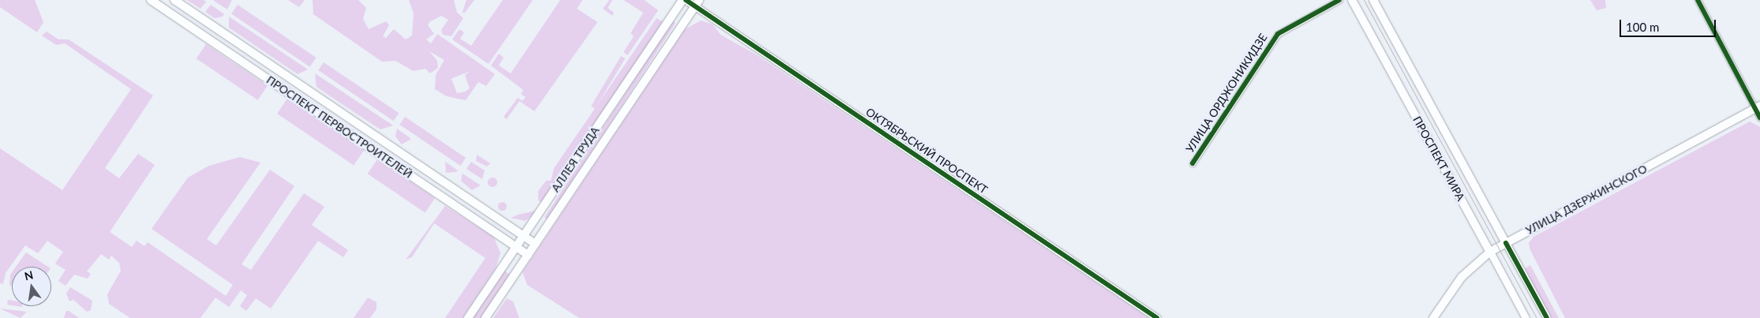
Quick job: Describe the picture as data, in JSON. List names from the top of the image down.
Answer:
{
  "streets": {
    "main road": [
      "ПРОСПЕКТ ПЕРВОСТРОИТЕЛЕЙ",
      "ПРОСПЕКТ МИРА",
      "АЛЛЕЯ ТРУДА",
      "УЛИЦА ДЗЕРЖИНСКОГО"
    ],
    "street": ["УЛИЦА ОРДЖОНИКИДЗЕ", "ОКТЯБРЬСКИЙ ПРОСПЕКТ"]
  },
  "crossings": [
    ["ПРОСПЕКТ ПЕРВОСТРОИТЕЛЕЙ", "АЛЛЕЯ ТРУДА"],
    ["ОКТЯБРЬСКИЙ ПРОСПЕКТ", "АЛЛЕЯ ТРУДА"],
    ["ПРОСПЕКТ МИРА", "УЛИЦА ДЗЕРЖИНСКОГО"]
  ],
  "scale_bar": "100 m",
  "north": "top"
}
